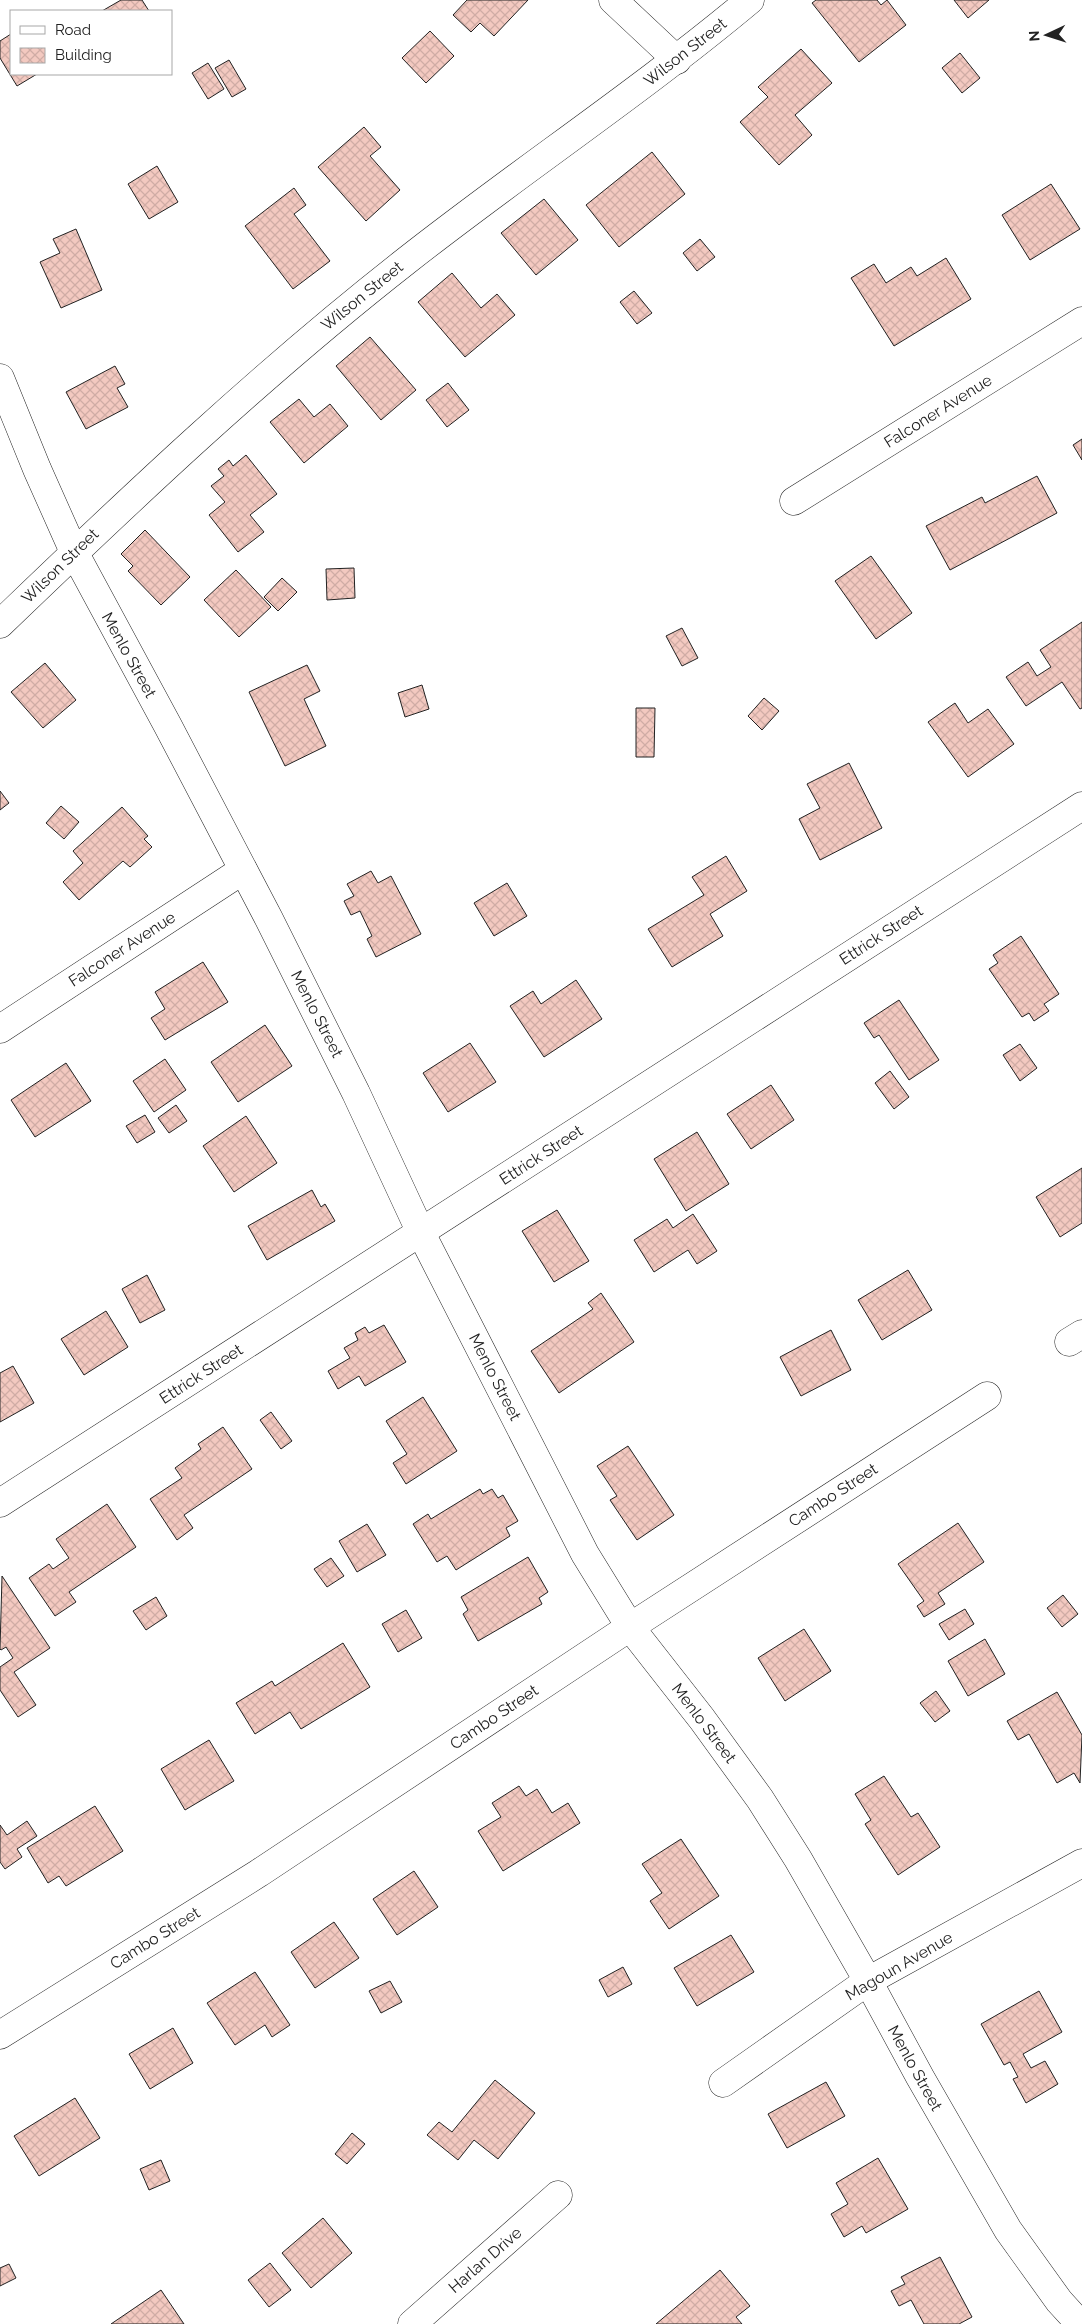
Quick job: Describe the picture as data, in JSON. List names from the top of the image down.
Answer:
{
  "streets": {
    "street": [
      "Wilson Street",
      "Falconer Avenue",
      "Menlo Street",
      "Ettrick Street",
      "Cambo Street",
      "Magoun Avenue",
      "Harlan Drive"
    ]
  },
  "crossings": [
    ["Wilson Street", "Menlo Street"],
    ["Falconer Avenue", "Menlo Street"],
    ["Menlo Street", "Ettrick Street"],
    ["Menlo Street", "Cambo Street"],
    ["Menlo Street", "Magoun Avenue"]
  ],
  "legend": ["Road", "Building"],
  "north": "left"
}
